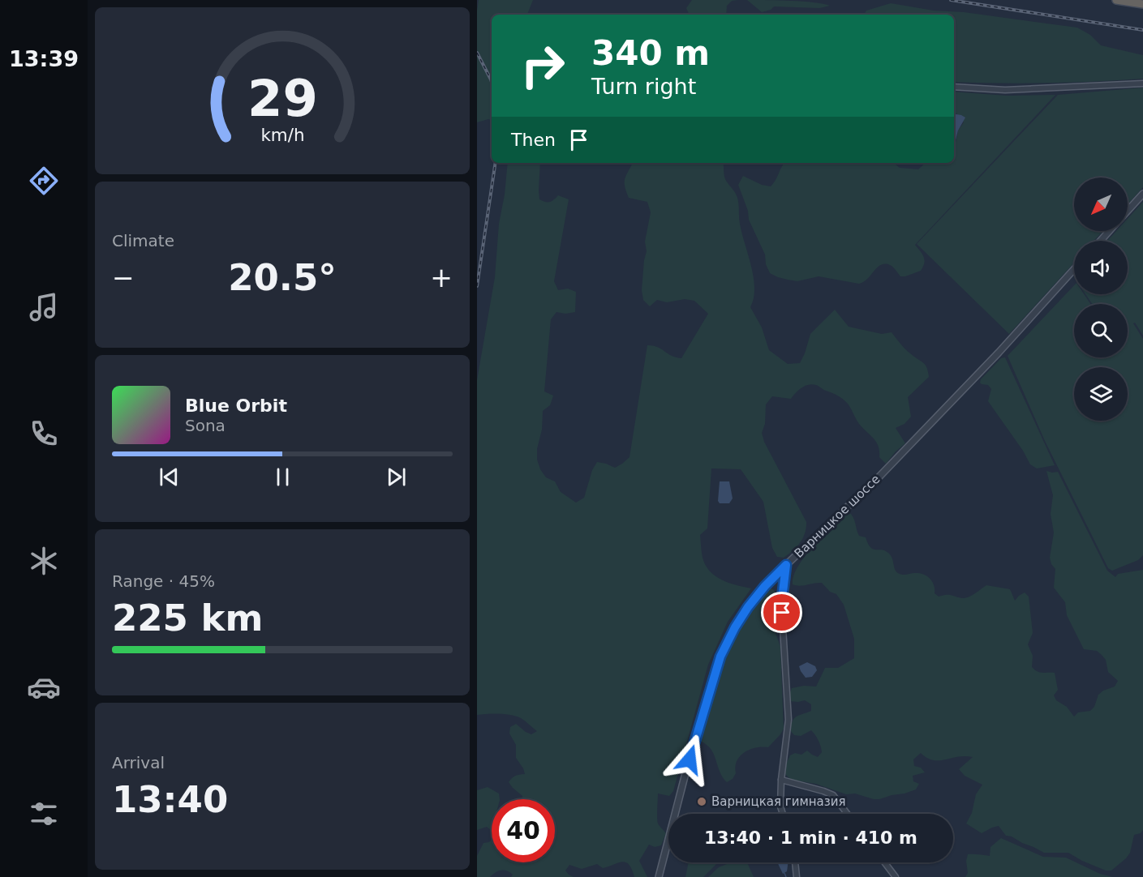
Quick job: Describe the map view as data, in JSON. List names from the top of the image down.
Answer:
{
  "streets": {
    "street": ["Варницкое шоссе"]
  },
  "places": ["Варницкая гимназия"],
  "north": "bottom left",
  "page": {
    "tabs": "13:39",
    "turn": ["340 m", "Turn right"],
    "then": "Then",
    "tile": [
      "Climate",
      ["Range · 45%", "225 km"],
      ["Arrival", "13:40"]
    ],
    "heat": ["−", "20.5°", "+"],
    "song": ["Blue Orbit", "Sona"],
    "limit": "40",
    "trip": "13:40 · 1 min · 410 m",
    "gauge": ["29", "km/h"]
  }
}
